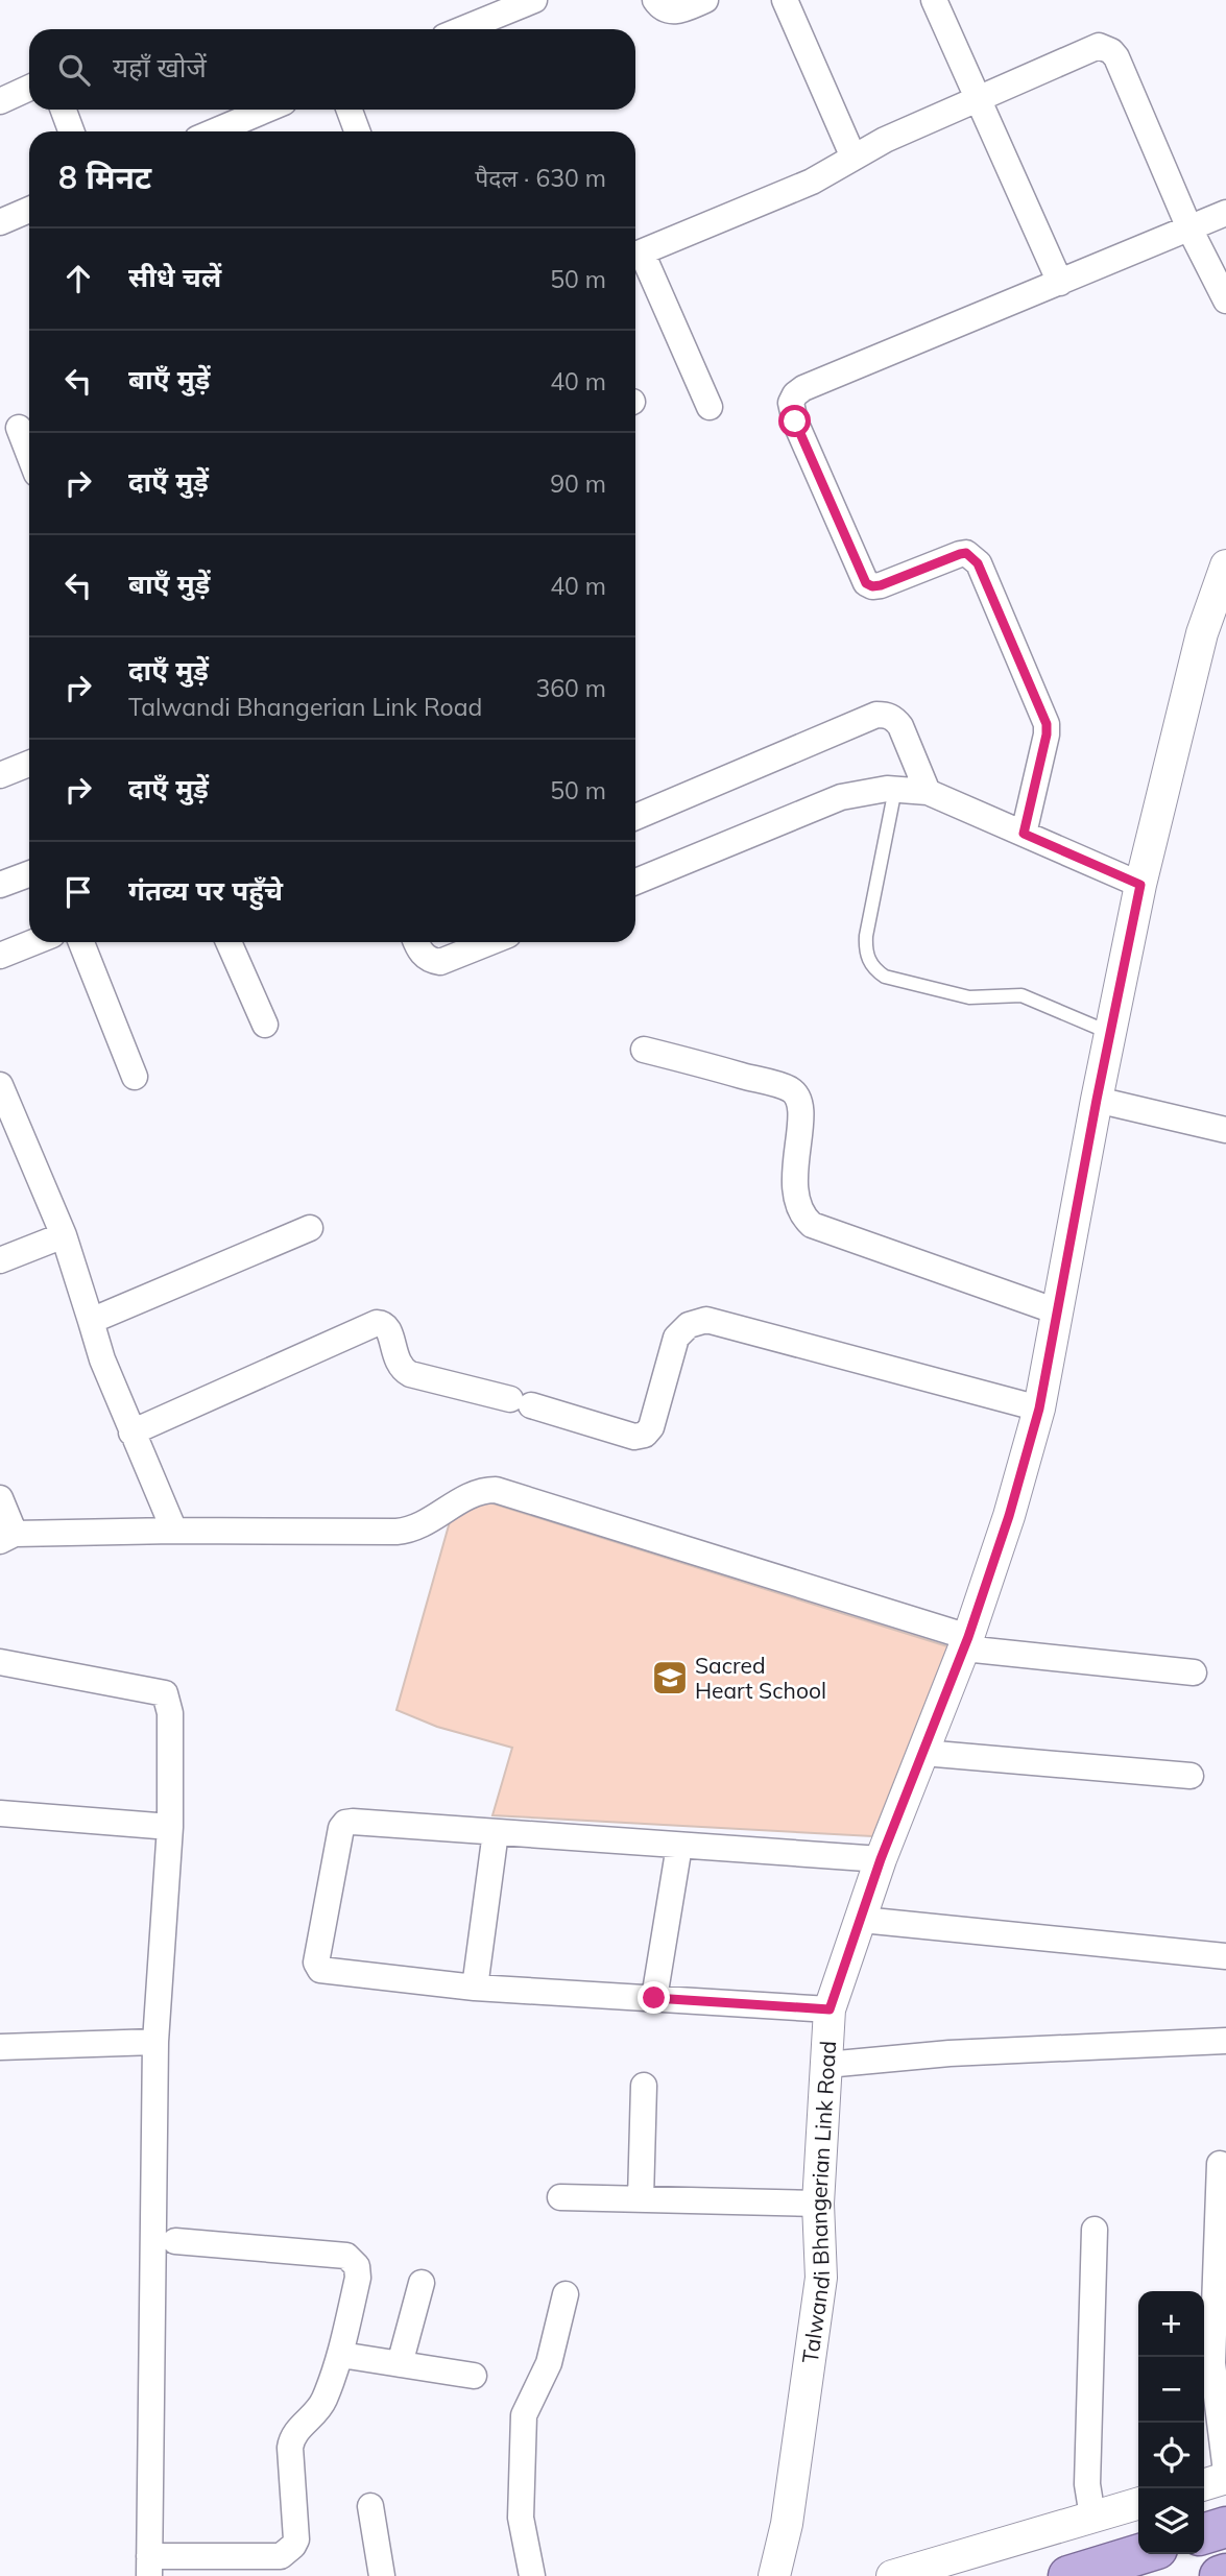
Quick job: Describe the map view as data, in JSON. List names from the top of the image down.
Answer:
{
  "streets": {
    "street": ["Talwandi Bhangerian Link Road"]
  },
  "places": {
    "school or university": ["Sacred Heart School"]
  },
  "page": {
    "search": "यहाँ खोजें",
    "heading": ["8 मिनट", "पैदल · 630 m"],
    "list": [
      ["सीधे चलें", "50 m"],
      ["बाएँ मुड़ें", "40 m"],
      ["दाएँ मुड़ें", "90 m"],
      ["बाएँ मुड़ें", "40 m"],
      ["दाएँ मुड़ें", "Talwandi Bhangerian Link Road", "360 m"],
      ["दाएँ मुड़ें", "50 m"],
      "गंतव्य पर पहुँचे"
    ],
    "map_buttons": ["+", "−"]
  }
}
